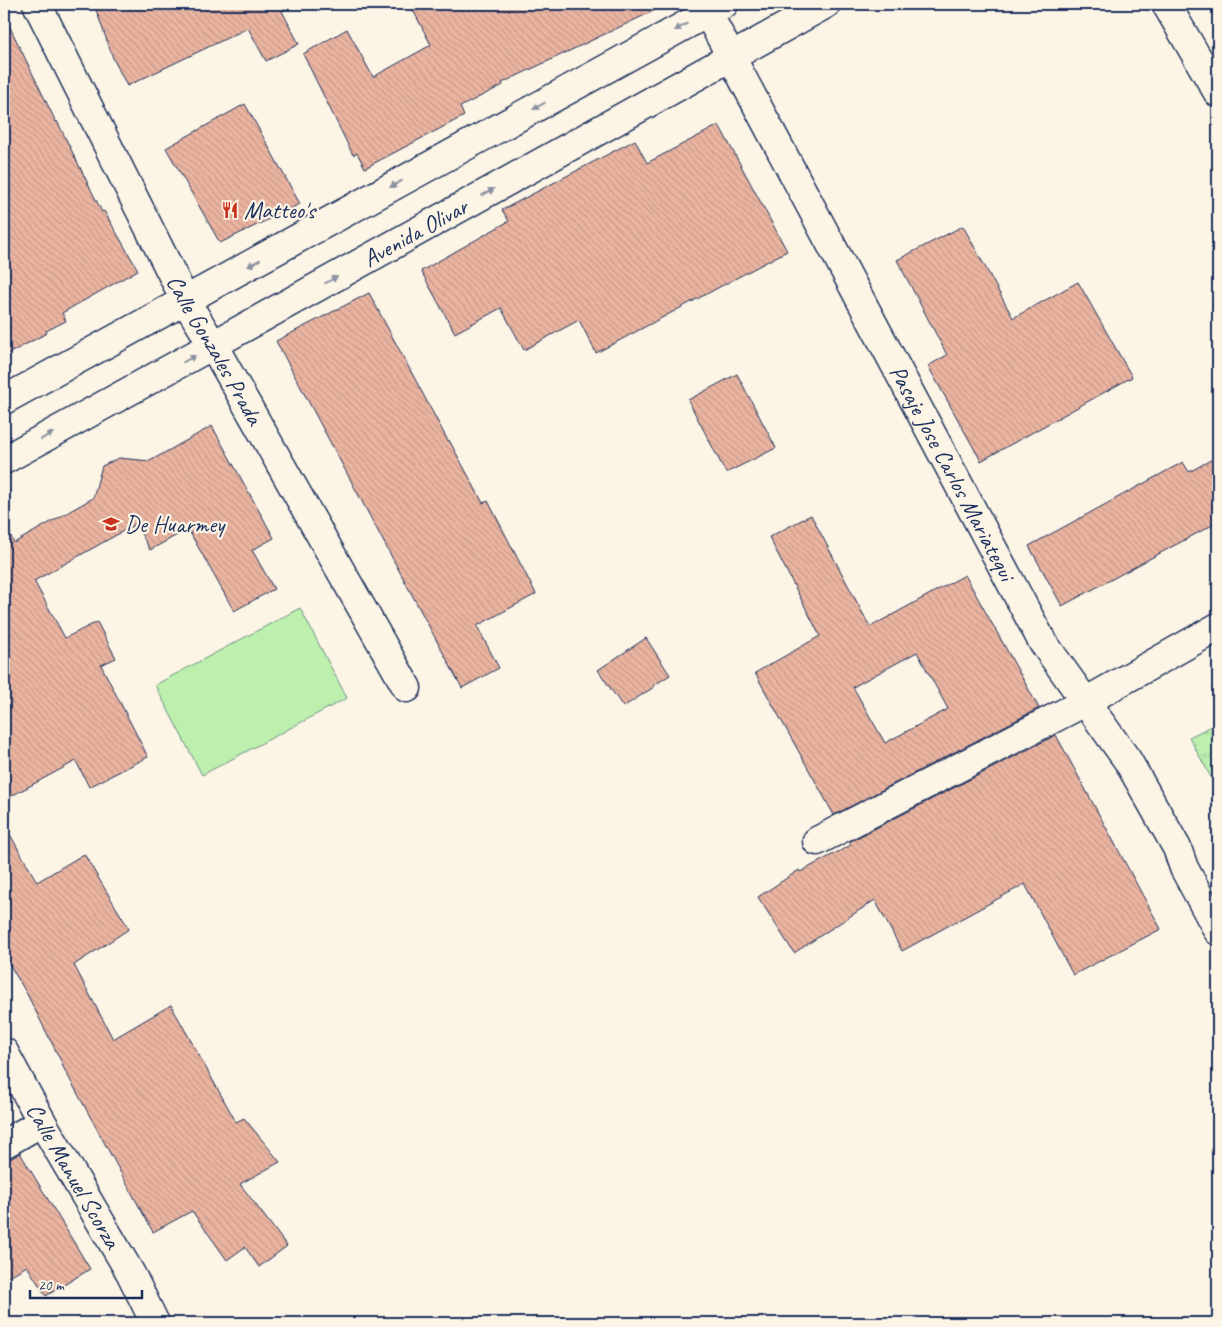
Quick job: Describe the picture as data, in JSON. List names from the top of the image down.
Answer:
{
  "streets": {
    "street": [
      "Avenida Olivar",
      "Calle Gonzales Prada",
      "Pasaje Jose Carlos Mariatequi",
      "Calle Manuel Scorza"
    ]
  },
  "crossings": [
    ["Avenida Olivar", "Calle Gonzales Prada"],
    ["Avenida Olivar", "Pasaje Jose Carlos Mariatequi"]
  ],
  "places": {
    "restaurant": ["Matteo's"],
    "school or university": ["De Huarmey"]
  },
  "scale_bar": "20 m"
}
